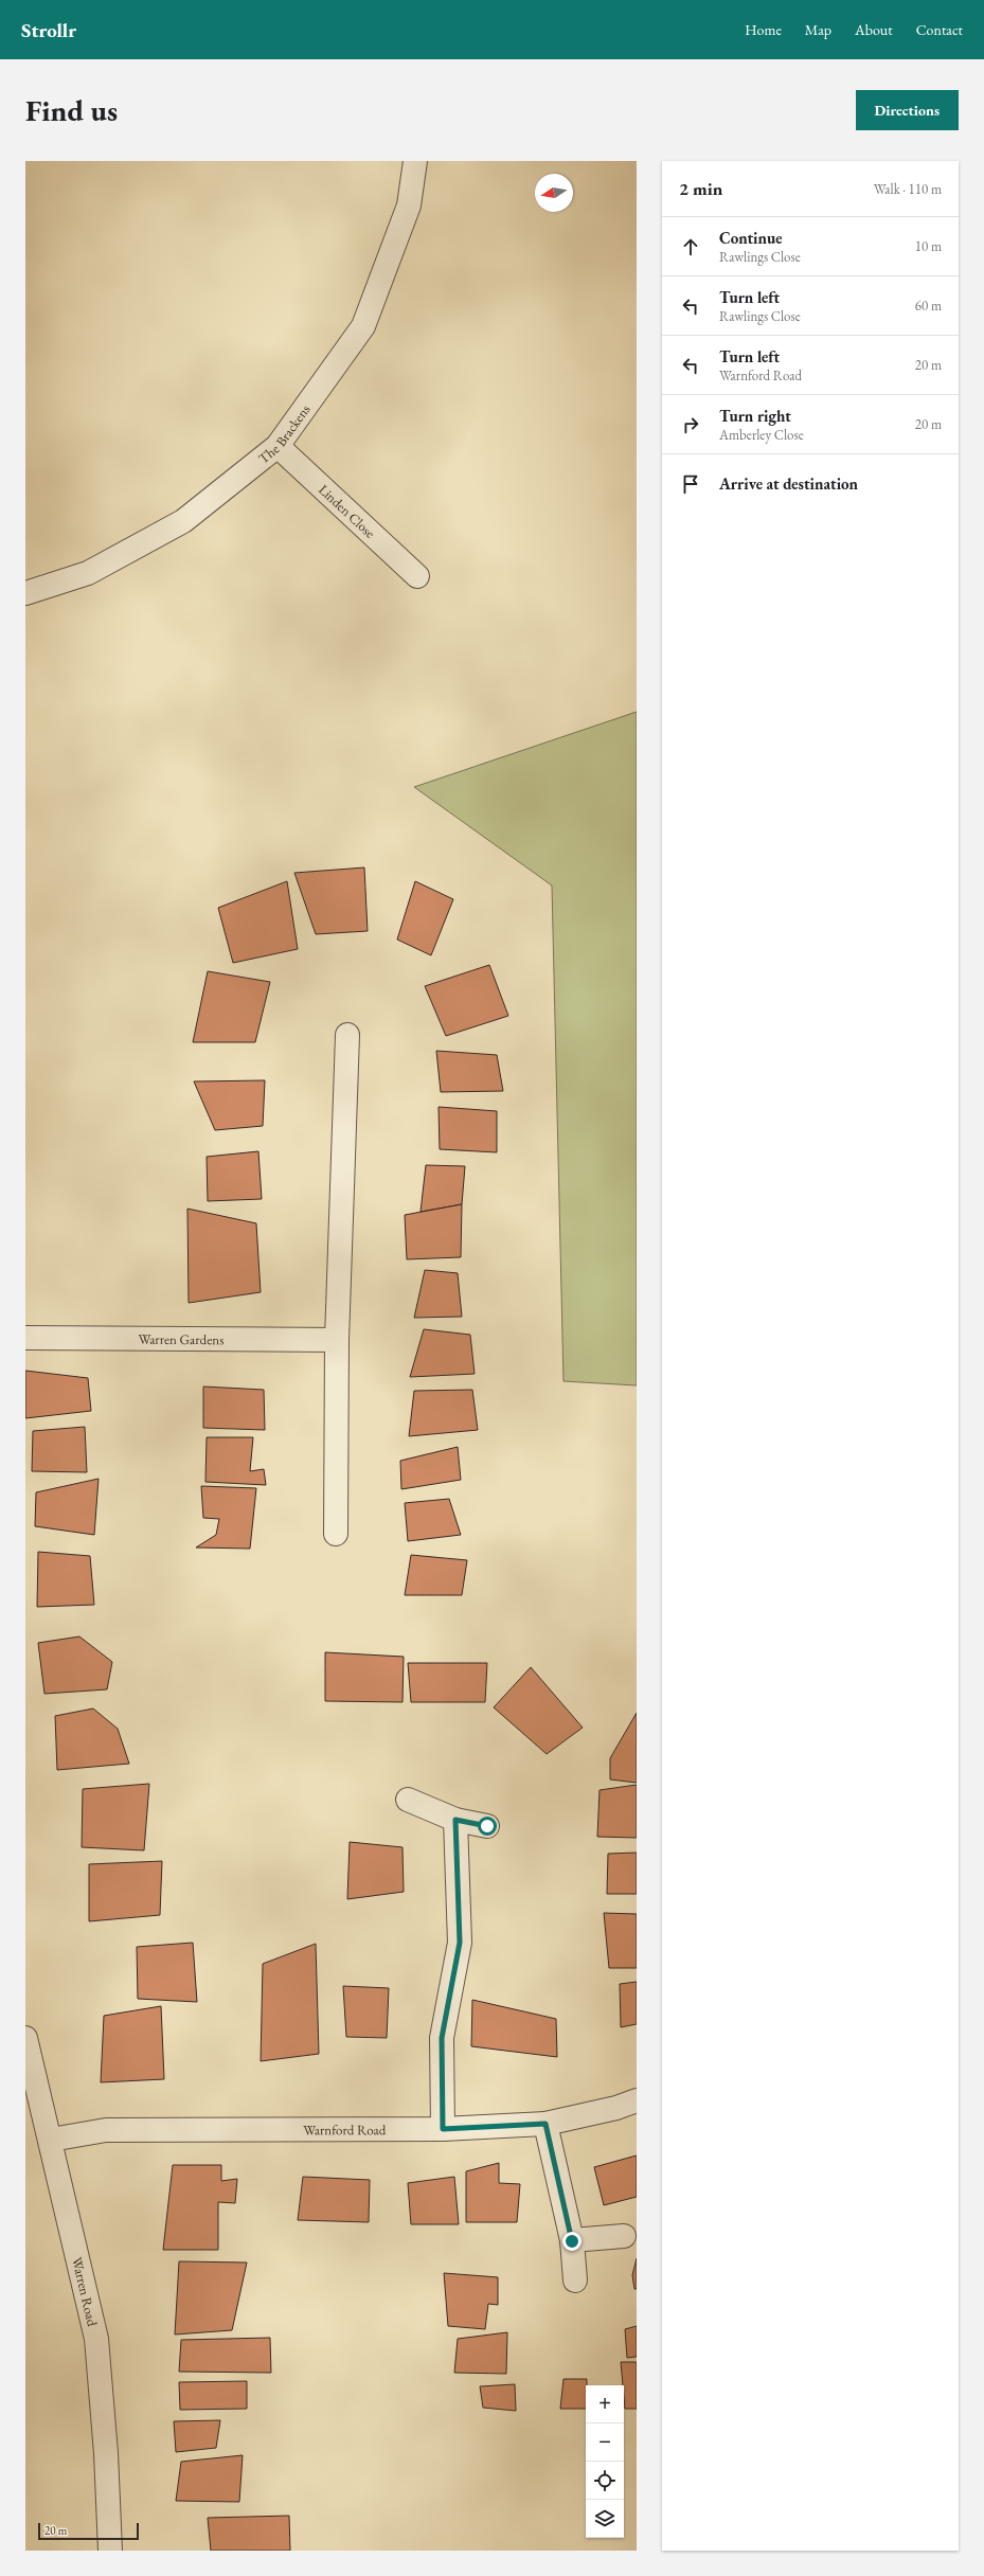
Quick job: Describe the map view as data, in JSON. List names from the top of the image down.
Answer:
{
  "streets": {
    "street": [
      "The Brackens",
      "Linden Close",
      "Warren Gardens",
      "Warnford Road",
      "Warren Road"
    ]
  },
  "crossings": [
    ["The Brackens", "Linden Close"],
    ["Warnford Road", "Warren Road"]
  ],
  "scale_bar": "20 m",
  "north": "left",
  "page": {
    "header": "Strollr",
    "nav": [
      "Home",
      "Map",
      "About",
      "Contact"
    ],
    "buttons": "Directions",
    "title": "Find us",
    "heading": ["2 min", "Walk · 110 m"],
    "list": [
      ["Continue", "Rawlings Close", "10 m"],
      ["Turn left", "Rawlings Close", "60 m"],
      ["Turn left", "Warnford Road", "20 m"],
      ["Turn right", "Amberley Close", "20 m"],
      "Arrive at destination"
    ],
    "map_buttons": ["+", "−"],
    "scale": "20 m"
  }
}
